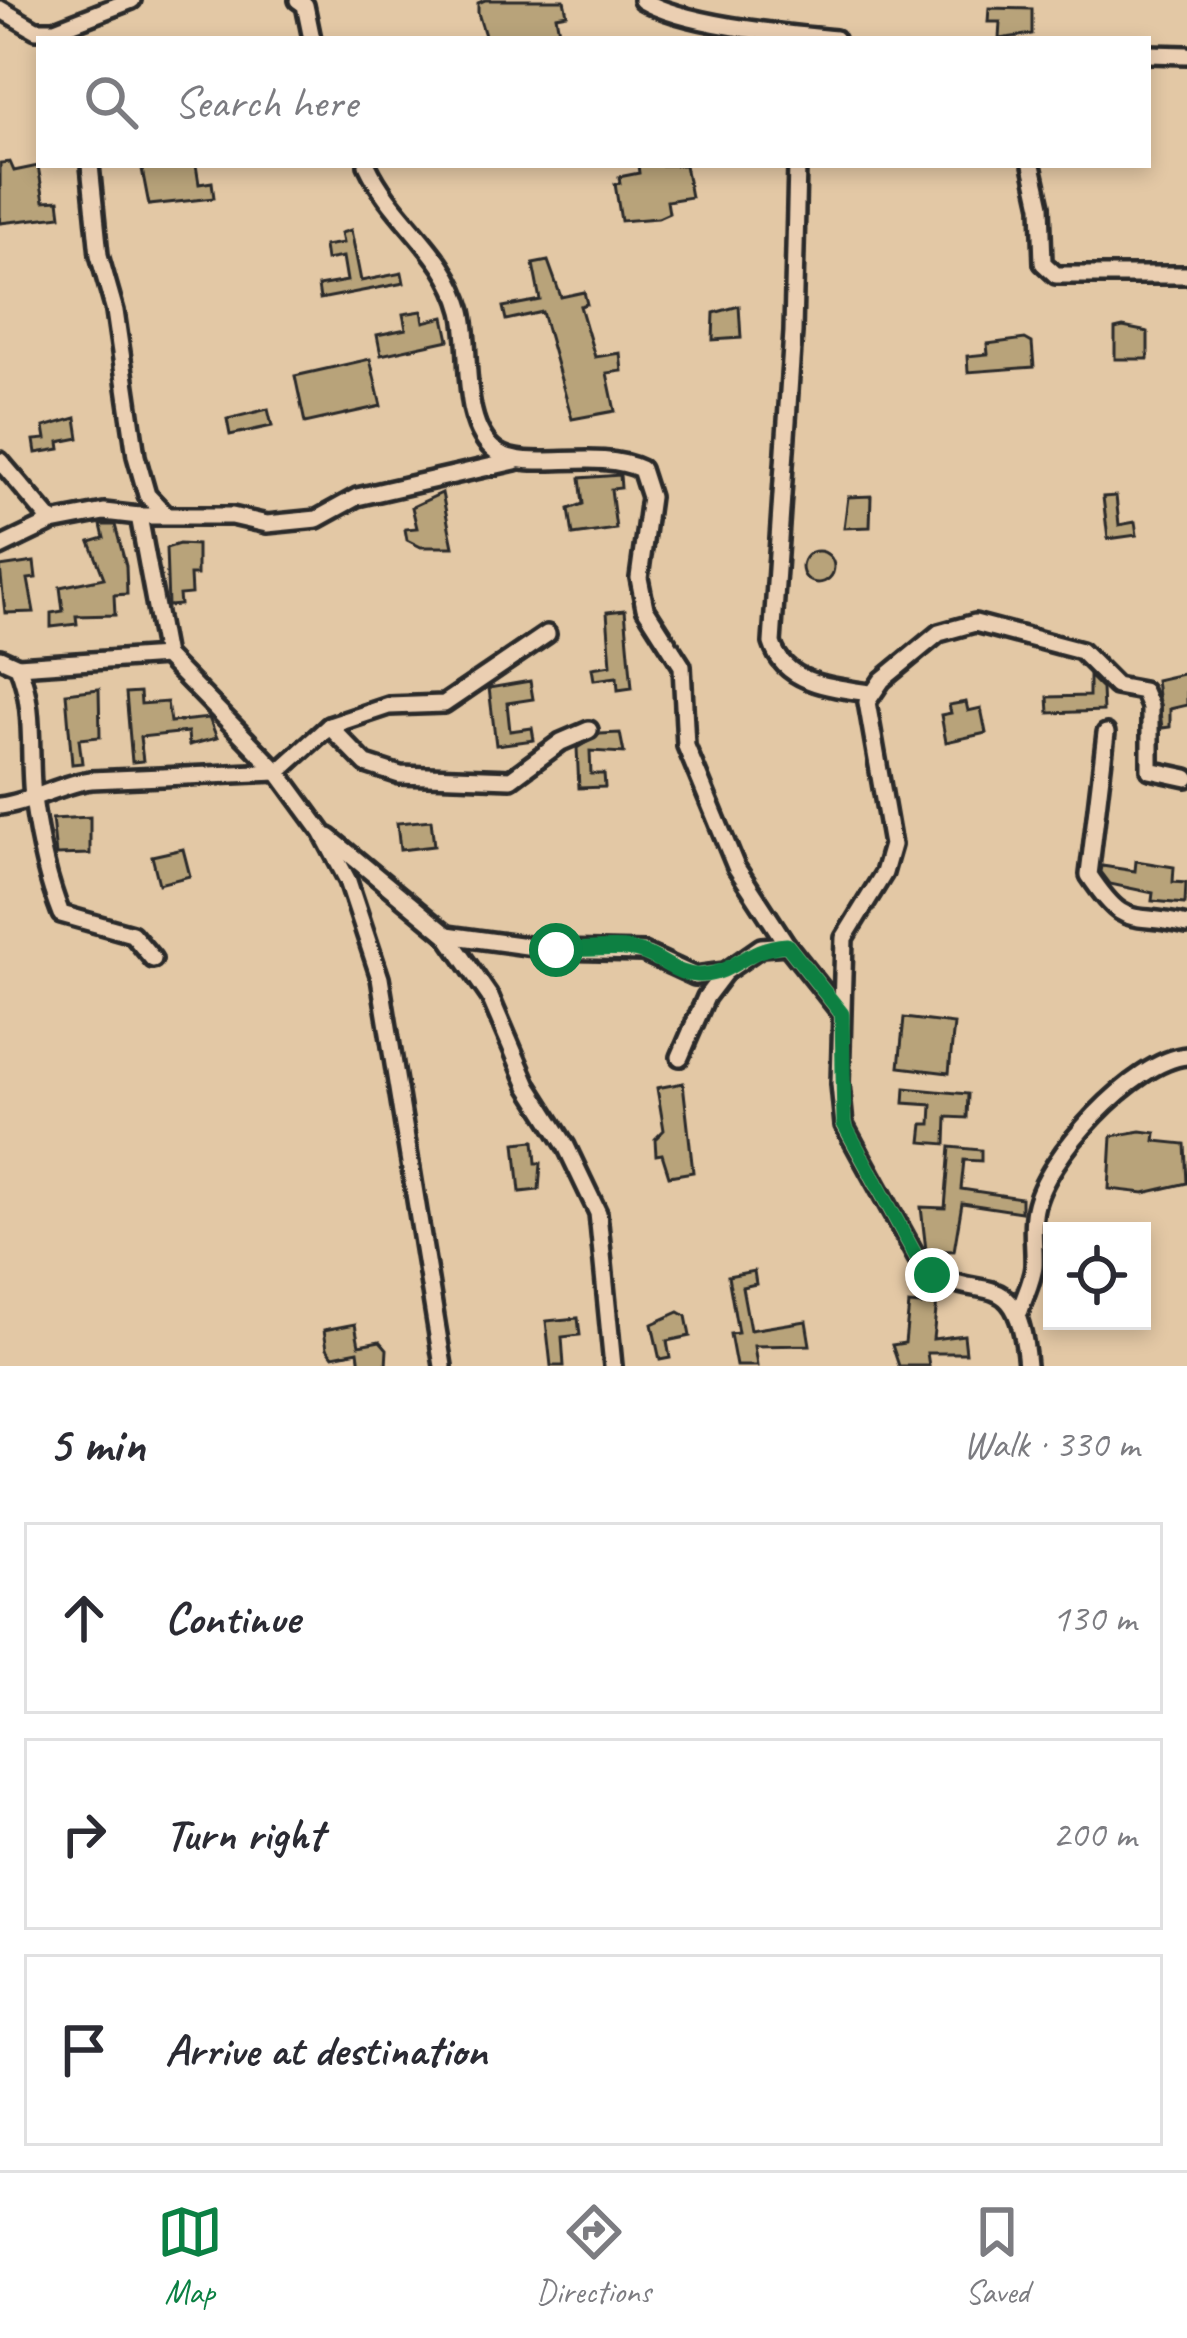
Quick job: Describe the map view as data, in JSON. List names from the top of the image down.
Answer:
{
  "page": {
    "search": "Search here",
    "heading": ["5 min", "Walk · 330 m"],
    "list": [
      ["Continue", "130 m"],
      ["Turn right", "200 m"],
      "Arrive at destination"
    ],
    "nav": ["Map", "Directions", "Saved"]
  }
}
